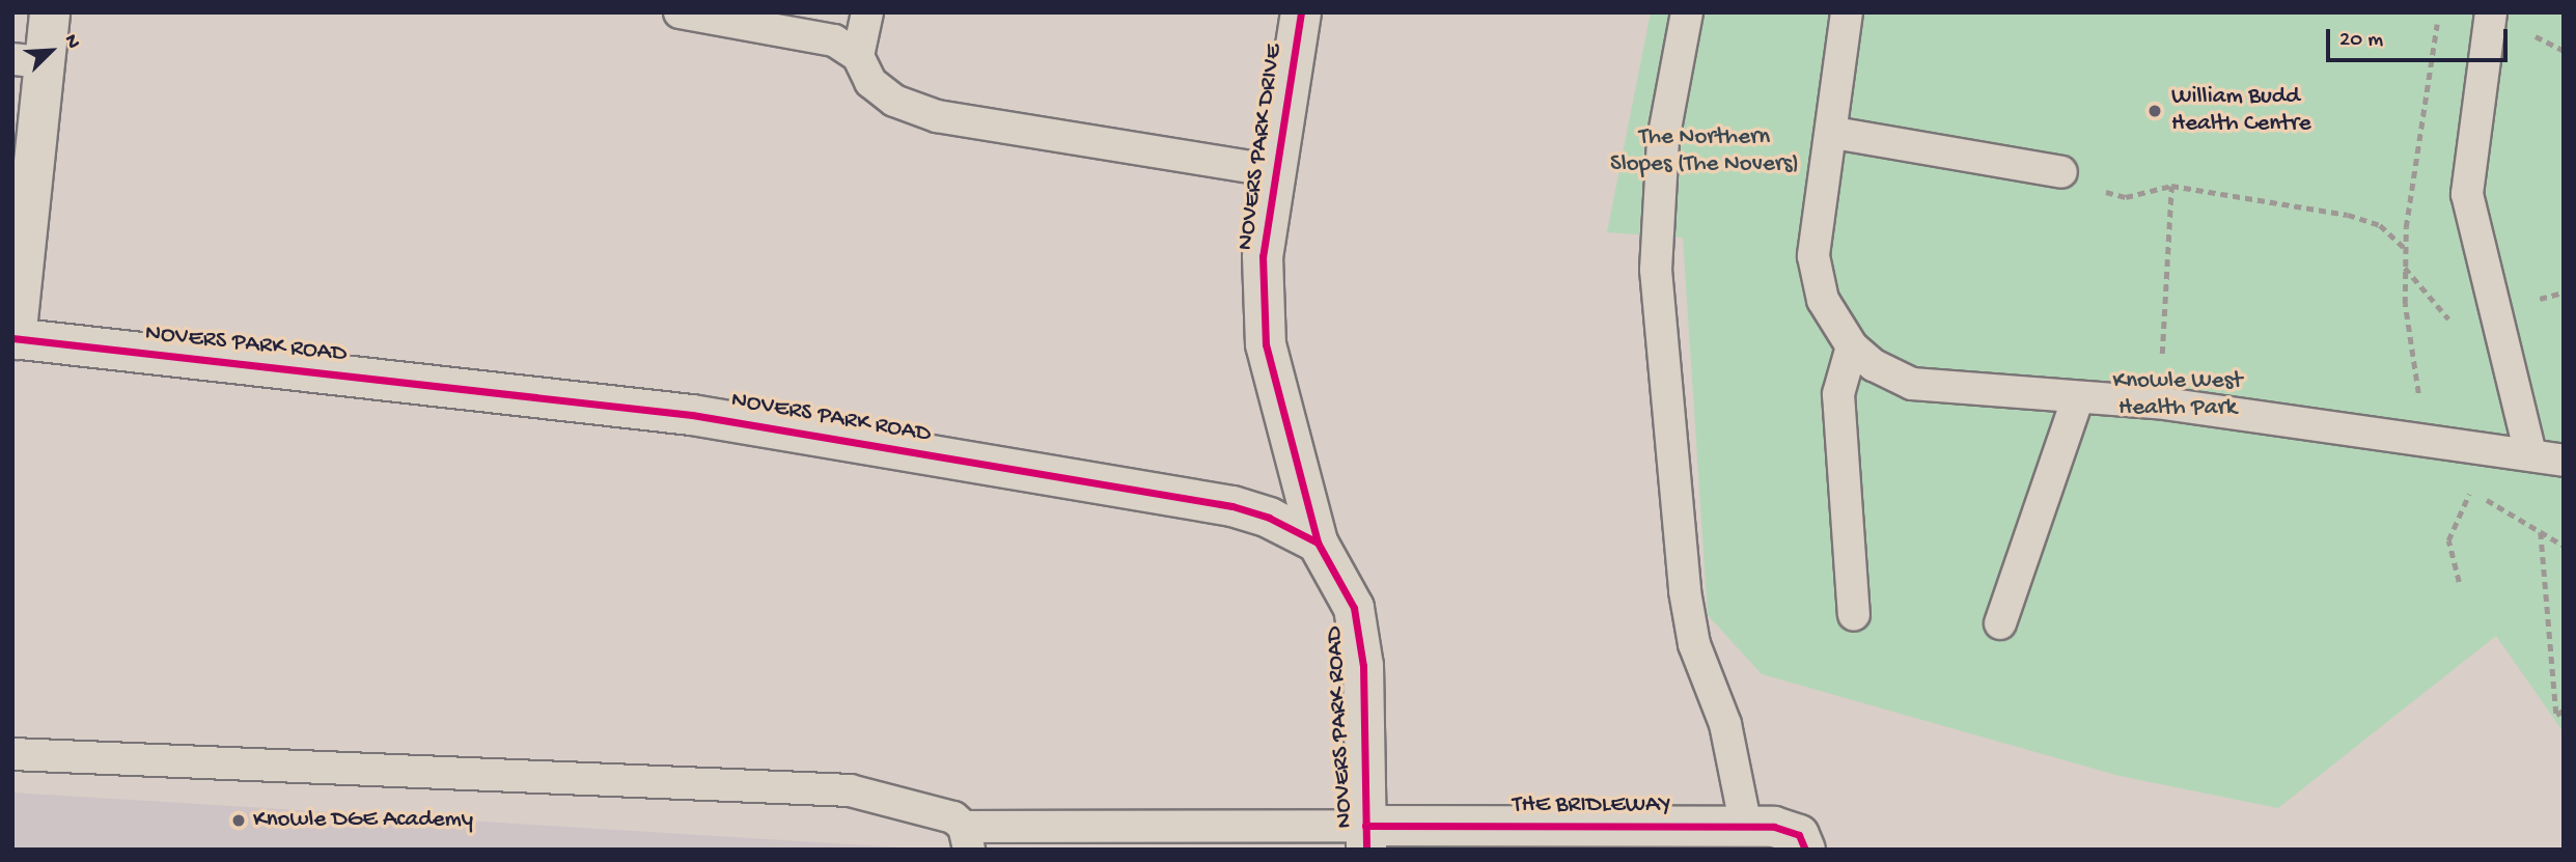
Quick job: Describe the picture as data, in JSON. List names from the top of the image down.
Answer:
{
  "streets": {
    "street": ["NOVERS PARK DRIVE", "NOVERS PARK ROAD", "THE BRIDLEWAY"]
  },
  "crossings": [
    ["NOVERS PARK DRIVE", "NOVERS PARK ROAD"],
    ["NOVERS PARK ROAD", "THE BRIDLEWAY"]
  ],
  "parks": ["The Northern Slopes (The Novers)", "Knowle West Health Park"],
  "places": ["William Budd Health Centre", "Knowle DGE Academy"],
  "scale_bar": "20 m",
  "north": "top right"
}
